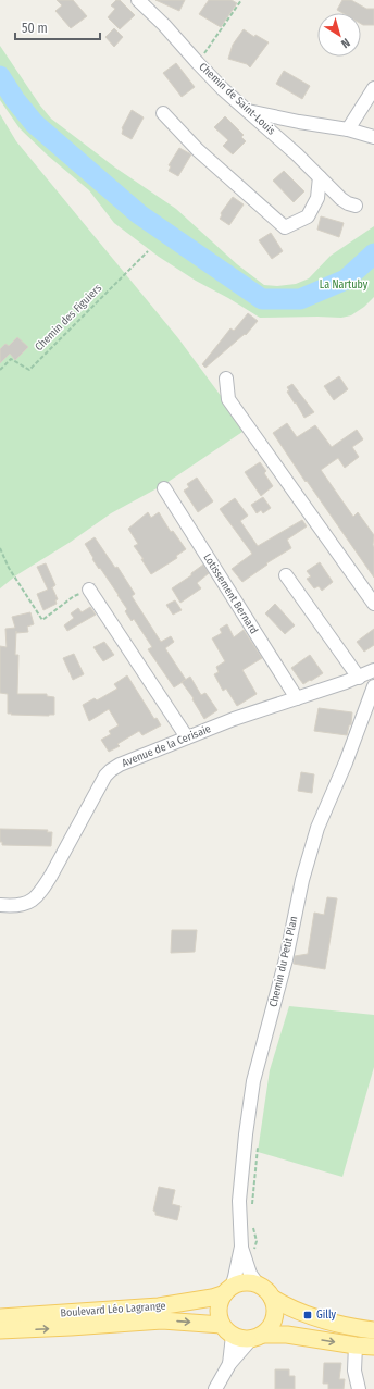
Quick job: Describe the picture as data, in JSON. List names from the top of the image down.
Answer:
{
  "streets": {
    "main road": ["Boulevard Léo Lagrange"],
    "street": [
      "Chemin de Saint-Louis",
      "Lotissement Bernard",
      "Avenue de la Cerisaie",
      "Chemin du Petit Plan"
    ],
    "path": ["Chemin des Figuiers"]
  },
  "crossings": [
    ["Lotissement Bernard", "Avenue de la Cerisaie"],
    ["Chemin du Petit Plan", "Boulevard Léo Lagrange"]
  ],
  "parks": ["La Nartuby"],
  "places": {
    "transit": ["Gilly"]
  },
  "scale_bar": "50 m",
  "north": "bottom right"
}
